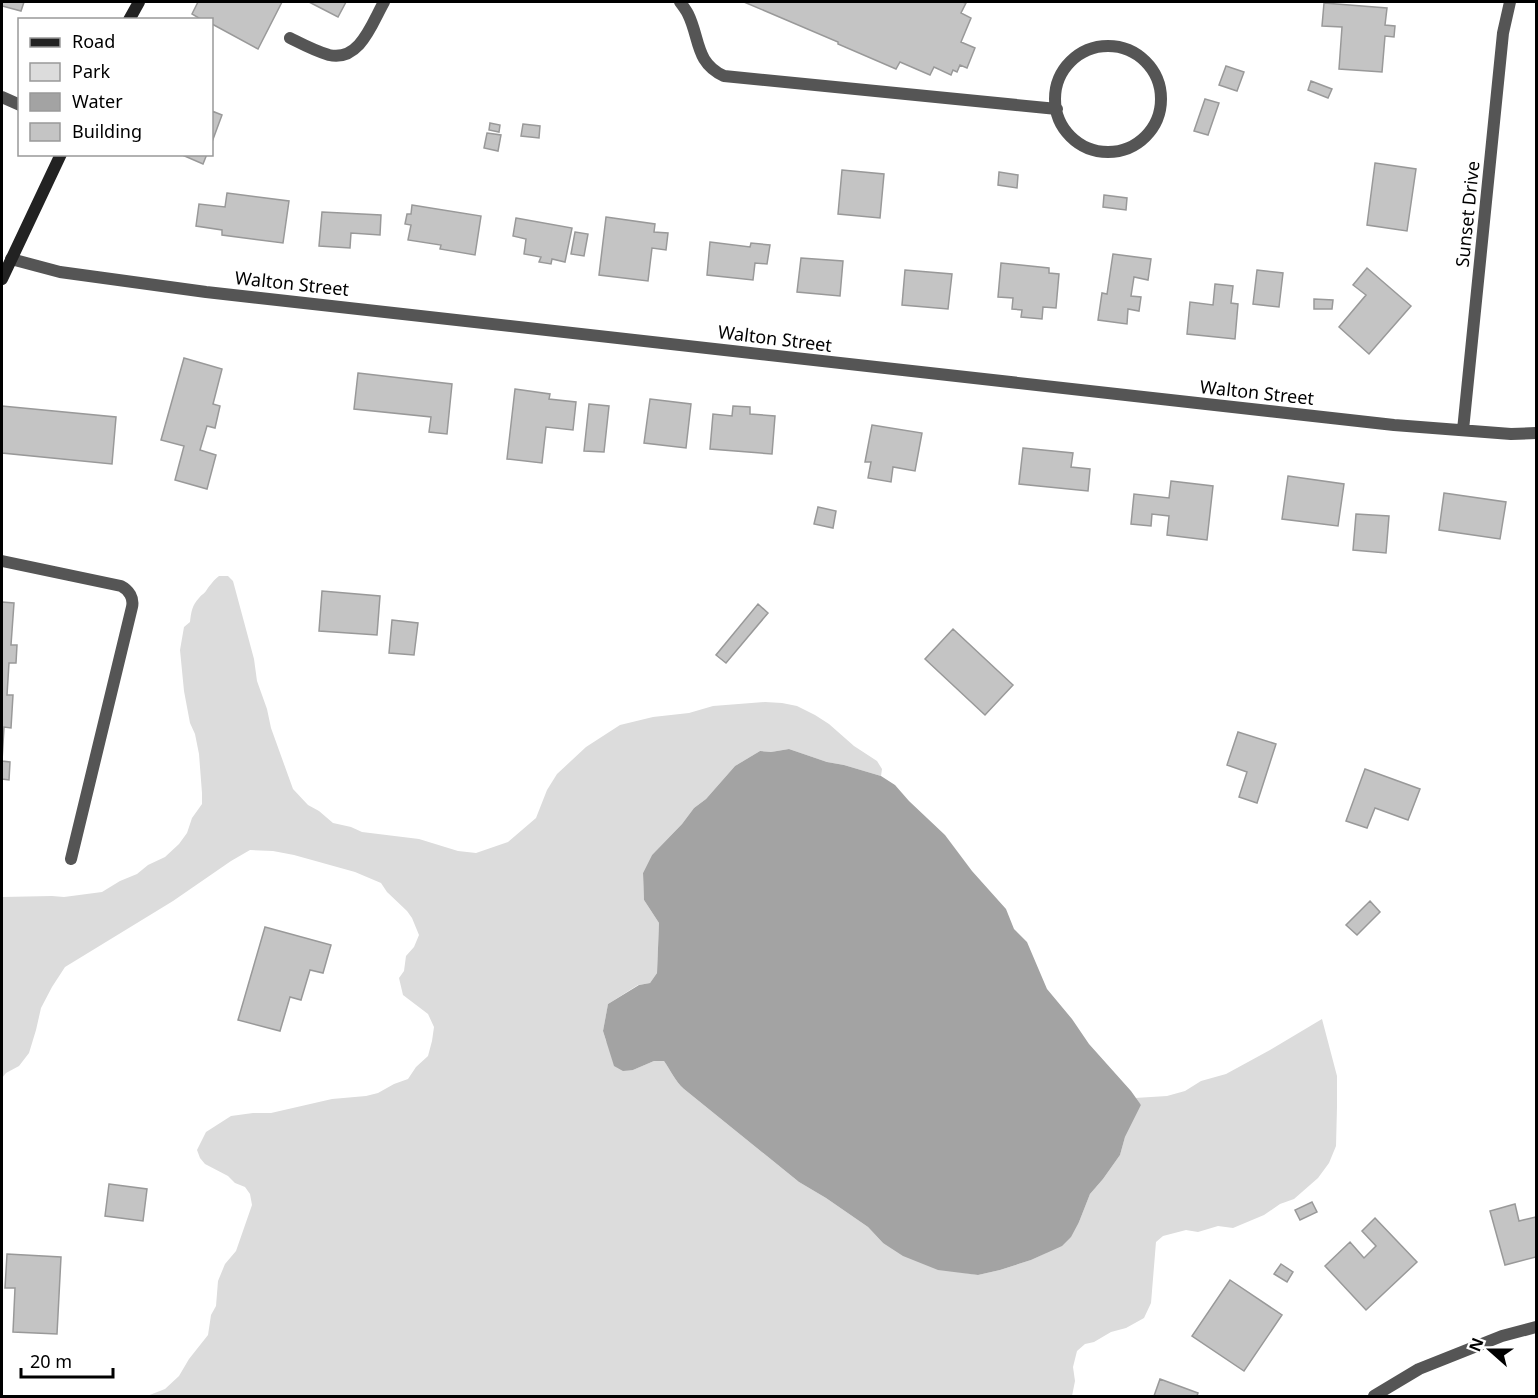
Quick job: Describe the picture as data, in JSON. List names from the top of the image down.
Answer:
{
  "streets": {
    "street": ["Sunset Drive", "Walton Street"]
  },
  "crossings": [
    ["Sunset Drive", "Walton Street"]
  ],
  "legend": [
    "Road",
    "Park",
    "Water",
    "Building"
  ],
  "scale_bar": "20 m",
  "north": "left"
}
